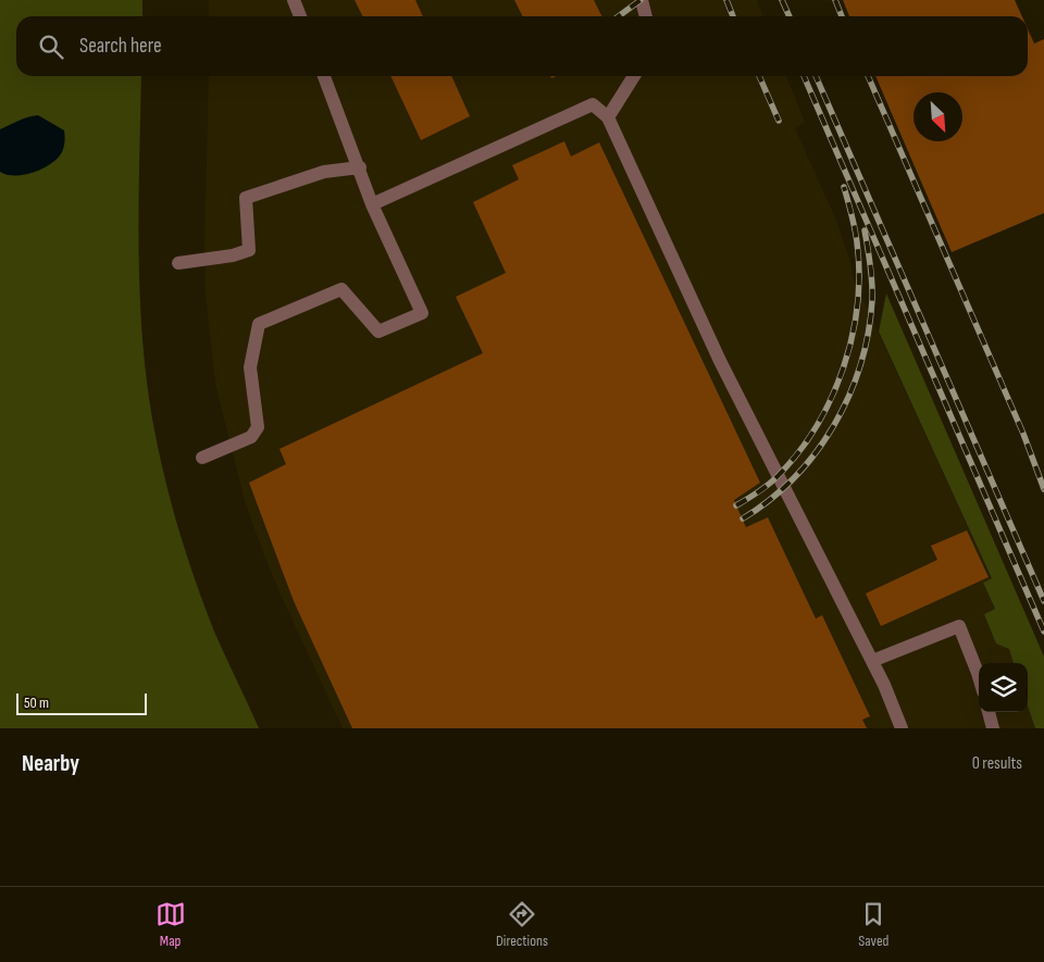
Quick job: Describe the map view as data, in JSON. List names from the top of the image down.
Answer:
{
  "scale_bar": "50 m",
  "north": "bottom right",
  "page": {
    "search": "Search here",
    "scale": "50 m",
    "heading": ["Nearby", "0 results"],
    "nav": ["Map", "Directions", "Saved"]
  }
}
